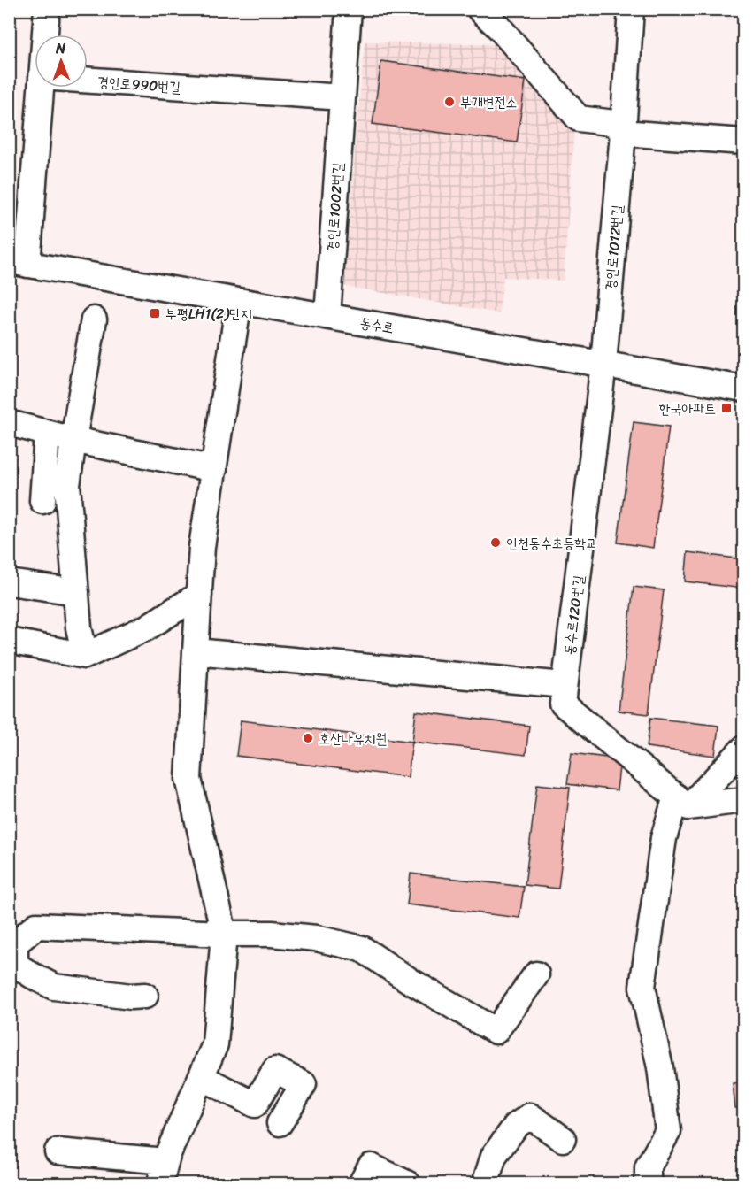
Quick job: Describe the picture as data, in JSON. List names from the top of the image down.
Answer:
{
  "streets": {
    "street": [
      "경인로990번길",
      "경인로1002번길",
      "경인로1012번길",
      "동수로",
      "동수로120번길"
    ]
  },
  "crossings": [
    ["경인로990번길", "경인로1002번길"],
    ["경인로1002번길", "동수로"],
    ["경인로1012번길", "동수로"],
    ["경인로1012번길", "동수로120번길"],
    ["동수로", "동수로120번길"]
  ],
  "places": {
    "other": ["부개변전소", "인천동수초등학교", "호산나유치원"],
    "transit": ["부평LH1(2)단지", "한국아파트"]
  },
  "north": "top"
}
